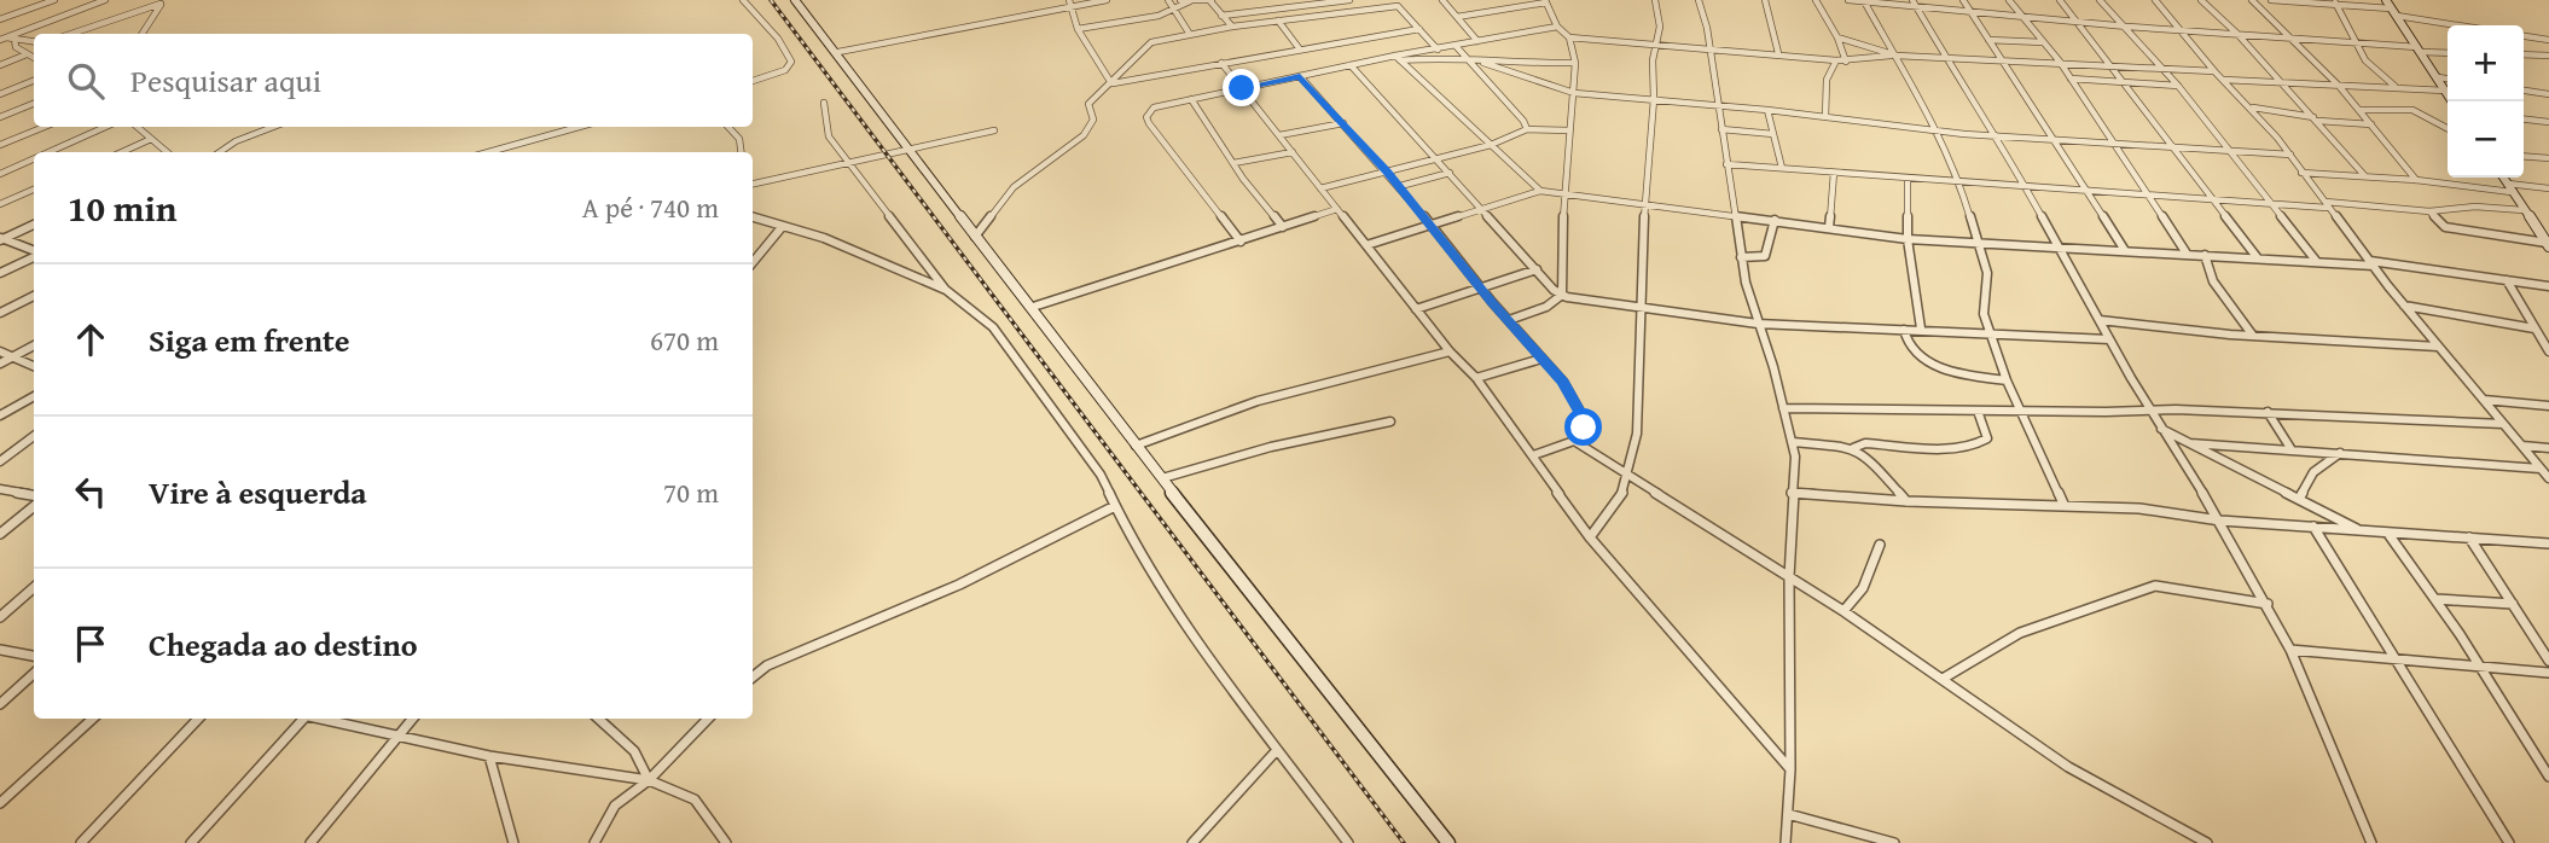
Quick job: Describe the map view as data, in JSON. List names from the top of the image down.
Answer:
{
  "page": {
    "map_buttons": ["+", "−"],
    "search": "Pesquisar aqui",
    "heading": ["10 min", "A pé · 740 m"],
    "list": [
      ["Siga em frente", "670 m"],
      ["Vire à esquerda", "70 m"],
      "Chegada ao destino"
    ]
  }
}
